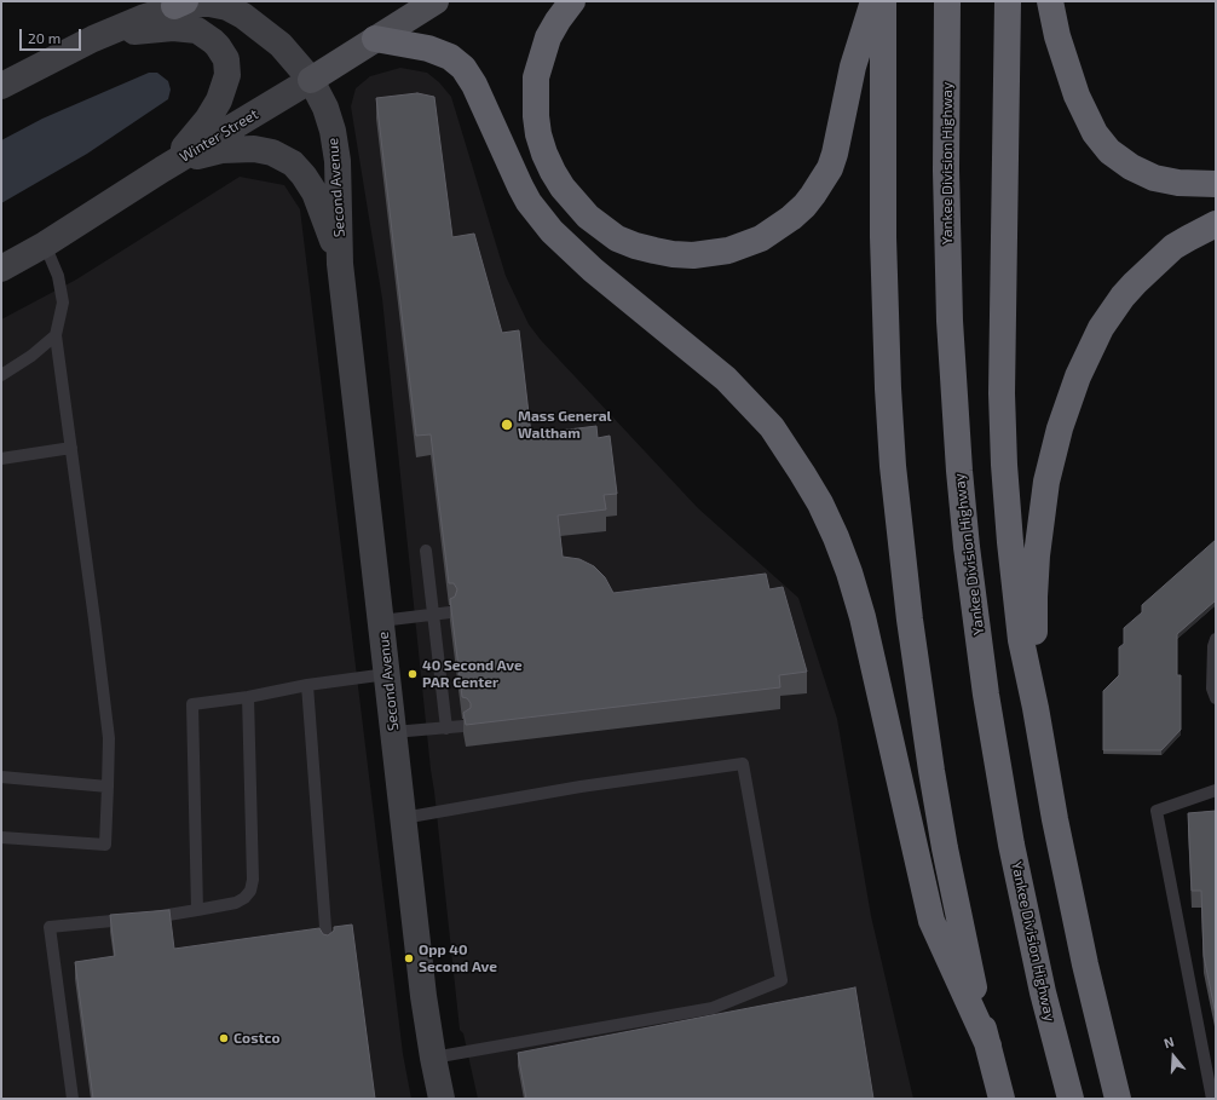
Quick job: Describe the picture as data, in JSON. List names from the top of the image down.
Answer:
{
  "streets": {
    "highway": ["Yankee Division Highway"],
    "main road": ["Winter Street"],
    "street": ["Second Avenue"]
  },
  "crossings": [
    ["Winter Street", "Second Avenue"]
  ],
  "places": [
    "Mass General Waltham",
    "40 Second Ave PAR Center",
    "Opp 40 Second Ave",
    "Costco"
  ],
  "scale_bar": "20 m",
  "north": "top"
}
